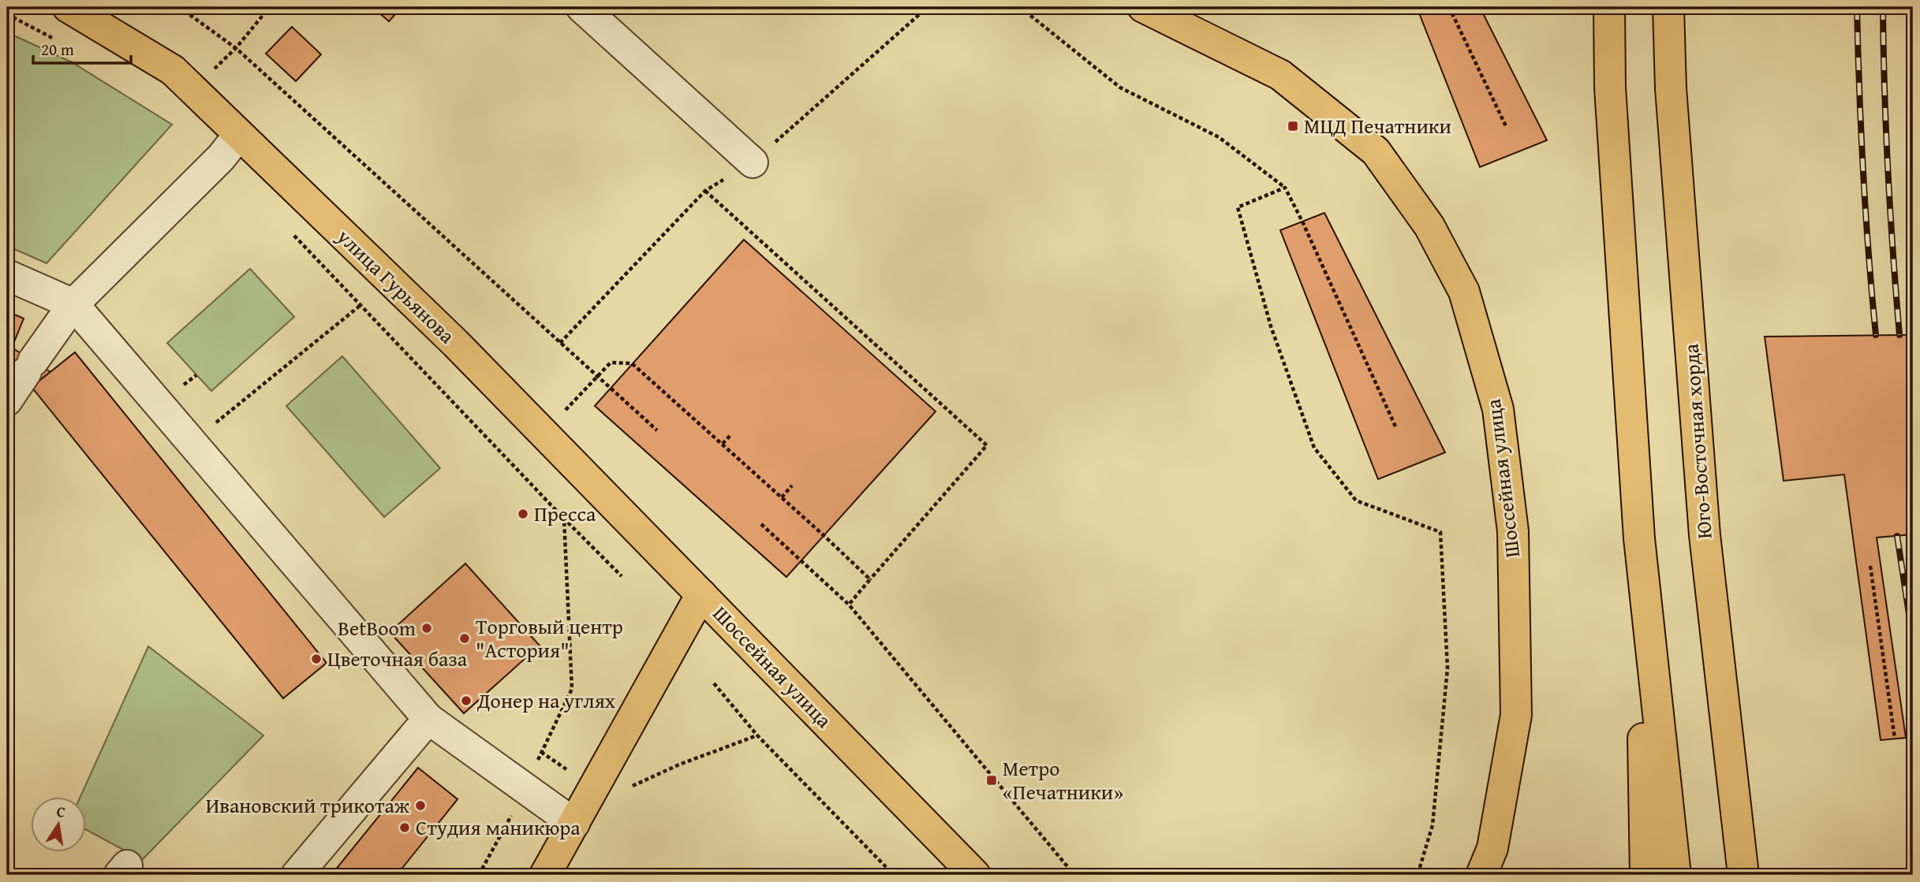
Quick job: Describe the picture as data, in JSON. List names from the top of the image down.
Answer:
{
  "streets": {
    "main road": ["улица Гурьянова", "Юго-Восточная хорда", "Шоссейная улица"]
  },
  "crossings": [
    ["улица Гурьянова", "Шоссейная улица"]
  ],
  "places": {
    "transit": ["МЦД Печатники", "Метро «Печатники»"],
    "other": [
      "Пресса",
      "BetBoom",
      "Торговый центр \"Астория\"",
      "Цветочная база",
      "Донер на углях",
      "Ивановский трикотаж",
      "Студия маникюра"
    ]
  },
  "scale_bar": "20 m",
  "north": "top"
}
